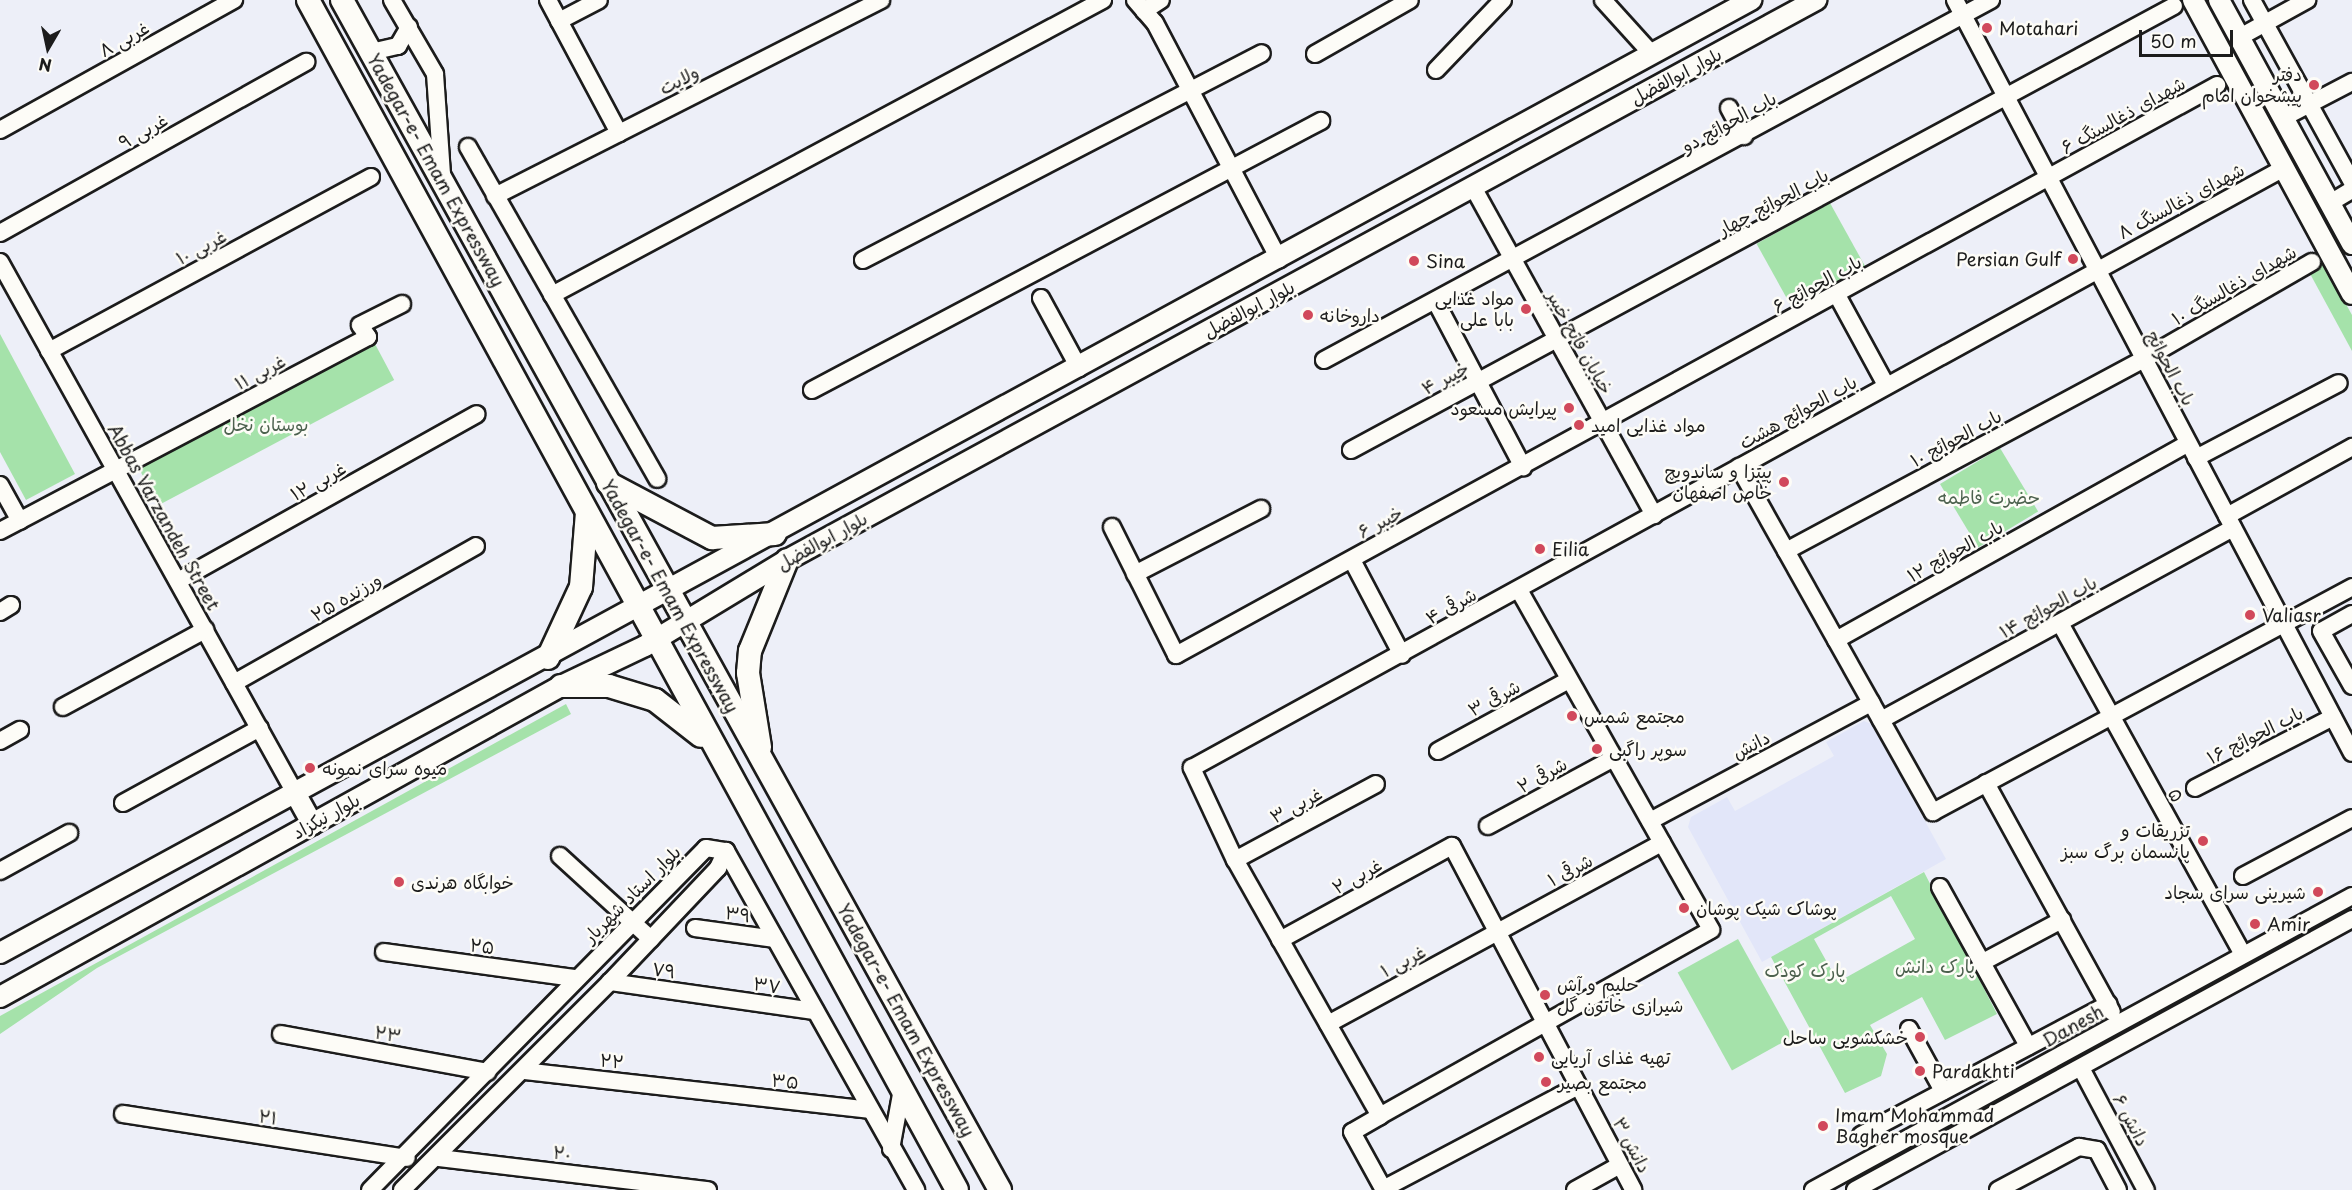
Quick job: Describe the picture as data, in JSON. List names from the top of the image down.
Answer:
{
  "streets": {
    "highway": ["Yadegar-e- Emam Expressway"],
    "main road": ["بلوار ابوالفضل", "بلوار نیکزاد"],
    "street": [
      "غربی ۸",
      "ولایت",
      "شهدای ذغالسنگ ۶",
      "باب الحوائج دو",
      "غربی ۹",
      "شهدای ذغالسنگ ۸",
      "باب الحوائج چهار",
      "غربی ۱۰",
      "باب الحوائج ۶",
      "شهدای ذغالسنگ ۱۰",
      "خیابان فاتح خیبر",
      "باب الحوائج",
      "غربی ۱۱",
      "خیبر ۴",
      "باب الحوائج هشت",
      "باب الحوائج ۱۰",
      "غربی ۱۲",
      "Abbas Varzandeh Street",
      "خیبر ۶",
      "باب الحوائج ۱۲",
      "ورزنده ۲۵",
      "۴ شرقی",
      "باب الحوائج ۱۴",
      "۳ شرقی",
      "باب الحوائج ۱۶",
      "دانش",
      "۲ شرقی",
      "۵",
      "۳ غربی",
      "۱ شرقی",
      "۲ غربی",
      "بلوار استاد شهریار",
      "۳۹",
      "۲۵",
      "۱ غربی",
      "۷۹",
      "۳۷",
      "Danesh",
      "۲۳",
      "۲۲",
      "۳۵",
      "۲۱",
      "دانش ۶",
      "دانش ۳",
      "۲۰"
    ]
  },
  "crossings": [
    ["بلوار ابوالفضل", "Yadegar-e- Emam Expressway"],
    ["بلوار ابوالفضل", "خیابان فاتح خیبر"],
    ["بلوار ابوالفضل", "بلوار نیکزاد"],
    ["شهدای ذغالسنگ ۶", "باب الحوائج ۶"],
    ["شهدای ذغالسنگ ۶", "باب الحوائج"],
    ["باب الحوائج دو", "خیابان فاتح خیبر"],
    ["باب الحوائج دو", "باب الحوائج"],
    ["Yadegar-e- Emam Expressway", "بلوار نیکزاد"],
    ["شهدای ذغالسنگ ۸", "باب الحوائج"],
    ["شهدای ذغالسنگ ۸", "باب الحوائج هشت"],
    ["باب الحوائج چهار", "خیابان فاتح خیبر"],
    ["باب الحوائج چهار", "باب الحوائج"],
    ["باب الحوائج چهار", "خیبر ۴"],
    ["غربی ۱۰", "Abbas Varzandeh Street"],
    ["باب الحوائج ۶", "خیابان فاتح خیبر"],
    ["باب الحوائج ۶", "باب الحوائج"],
    ["باب الحوائج ۶", "خیبر ۶"],
    ["شهدای ذغالسنگ ۱۰", "باب الحوائج"],
    ["شهدای ذغالسنگ ۱۰", "باب الحوائج ۱۰"],
    ["خیابان فاتح خیبر", "خیبر ۴"],
    ["خیابان فاتح خیبر", "باب الحوائج هشت"],
    ["خیابان فاتح خیبر", "خیبر ۶"],
    ["باب الحوائج", "باب الحوائج هشت"],
    ["باب الحوائج", "باب الحوائج ۱۰"],
    ["باب الحوائج", "باب الحوائج ۱۲"],
    ["باب الحوائج", "باب الحوائج ۱۴"],
    ["باب الحوائج", "باب الحوائج ۱۶"],
    ["غربی ۱۱", "Abbas Varzandeh Street"],
    ["باب الحوائج هشت", "۴ شرقی"],
    ["غربی ۱۲", "Abbas Varzandeh Street"],
    ["Abbas Varzandeh Street", "ورزنده ۲۵"],
    ["Abbas Varzandeh Street", "بلوار نیکزاد"],
    ["۴ شرقی", "۳ غربی"],
    ["باب الحوائج ۱۴", "۵"],
    ["۵", "Danesh"],
    ["۱ شرقی", "۱ غربی"],
    ["۱ شرقی", "دانش ۳"],
    ["۲ غربی", "دانش ۳"],
    ["بلوار استاد شهریار", "۲۵"],
    ["بلوار استاد شهریار", "۲۳"],
    ["بلوار استاد شهریار", "۲۱"],
    ["۱ غربی", "دانش ۳"],
    ["۷۹", "۳۷"],
    ["۲۲", "۳۵"]
  ],
  "parks": [
    "بوستان نخل",
    "حضرت فاطمه",
    "پارک دانش",
    "پارک کودک"
  ],
  "places": [
    "Motahari",
    "دفتر پیشخوان امام",
    "Persian Gulf",
    "Sina",
    "مواد غذایی بابا علی",
    "داروخانه",
    "پیرایش مسعود",
    "مواد غذایی امید",
    "پیتزا و ساندویچ خاص اصفهان",
    "Eilia",
    "Valiasr",
    "مجتمع شمس",
    "سوپر راگبی",
    "میوه سرای نمونه",
    "تزریقات و پانسمان برگ سبز",
    "خوابگاه هرندی",
    "شیرینی سرای سجاد",
    "پوشاک شیک پوشان",
    "Amir",
    "حلیم و آش شیرازی خاتون گل",
    "خشکشویی ساحل",
    "تهیه غذای آریایی",
    "Pardakhti",
    "مجتمع بصیر",
    "Imam Mohammad Bagher mosque"
  ],
  "scale_bar": "50 m",
  "north": "bottom"
}
